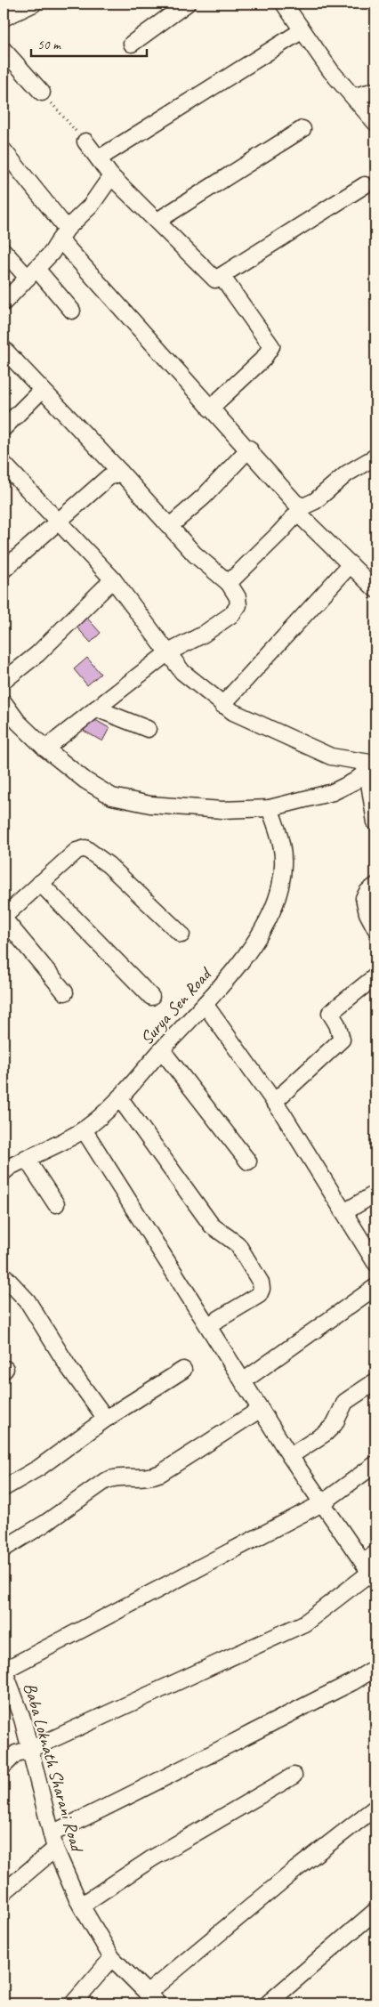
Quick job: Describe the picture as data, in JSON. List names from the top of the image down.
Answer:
{
  "streets": {
    "street": ["Surya Sen Road", "Baba Loknath Sharani Road"]
  },
  "scale_bar": "50 m"
}
